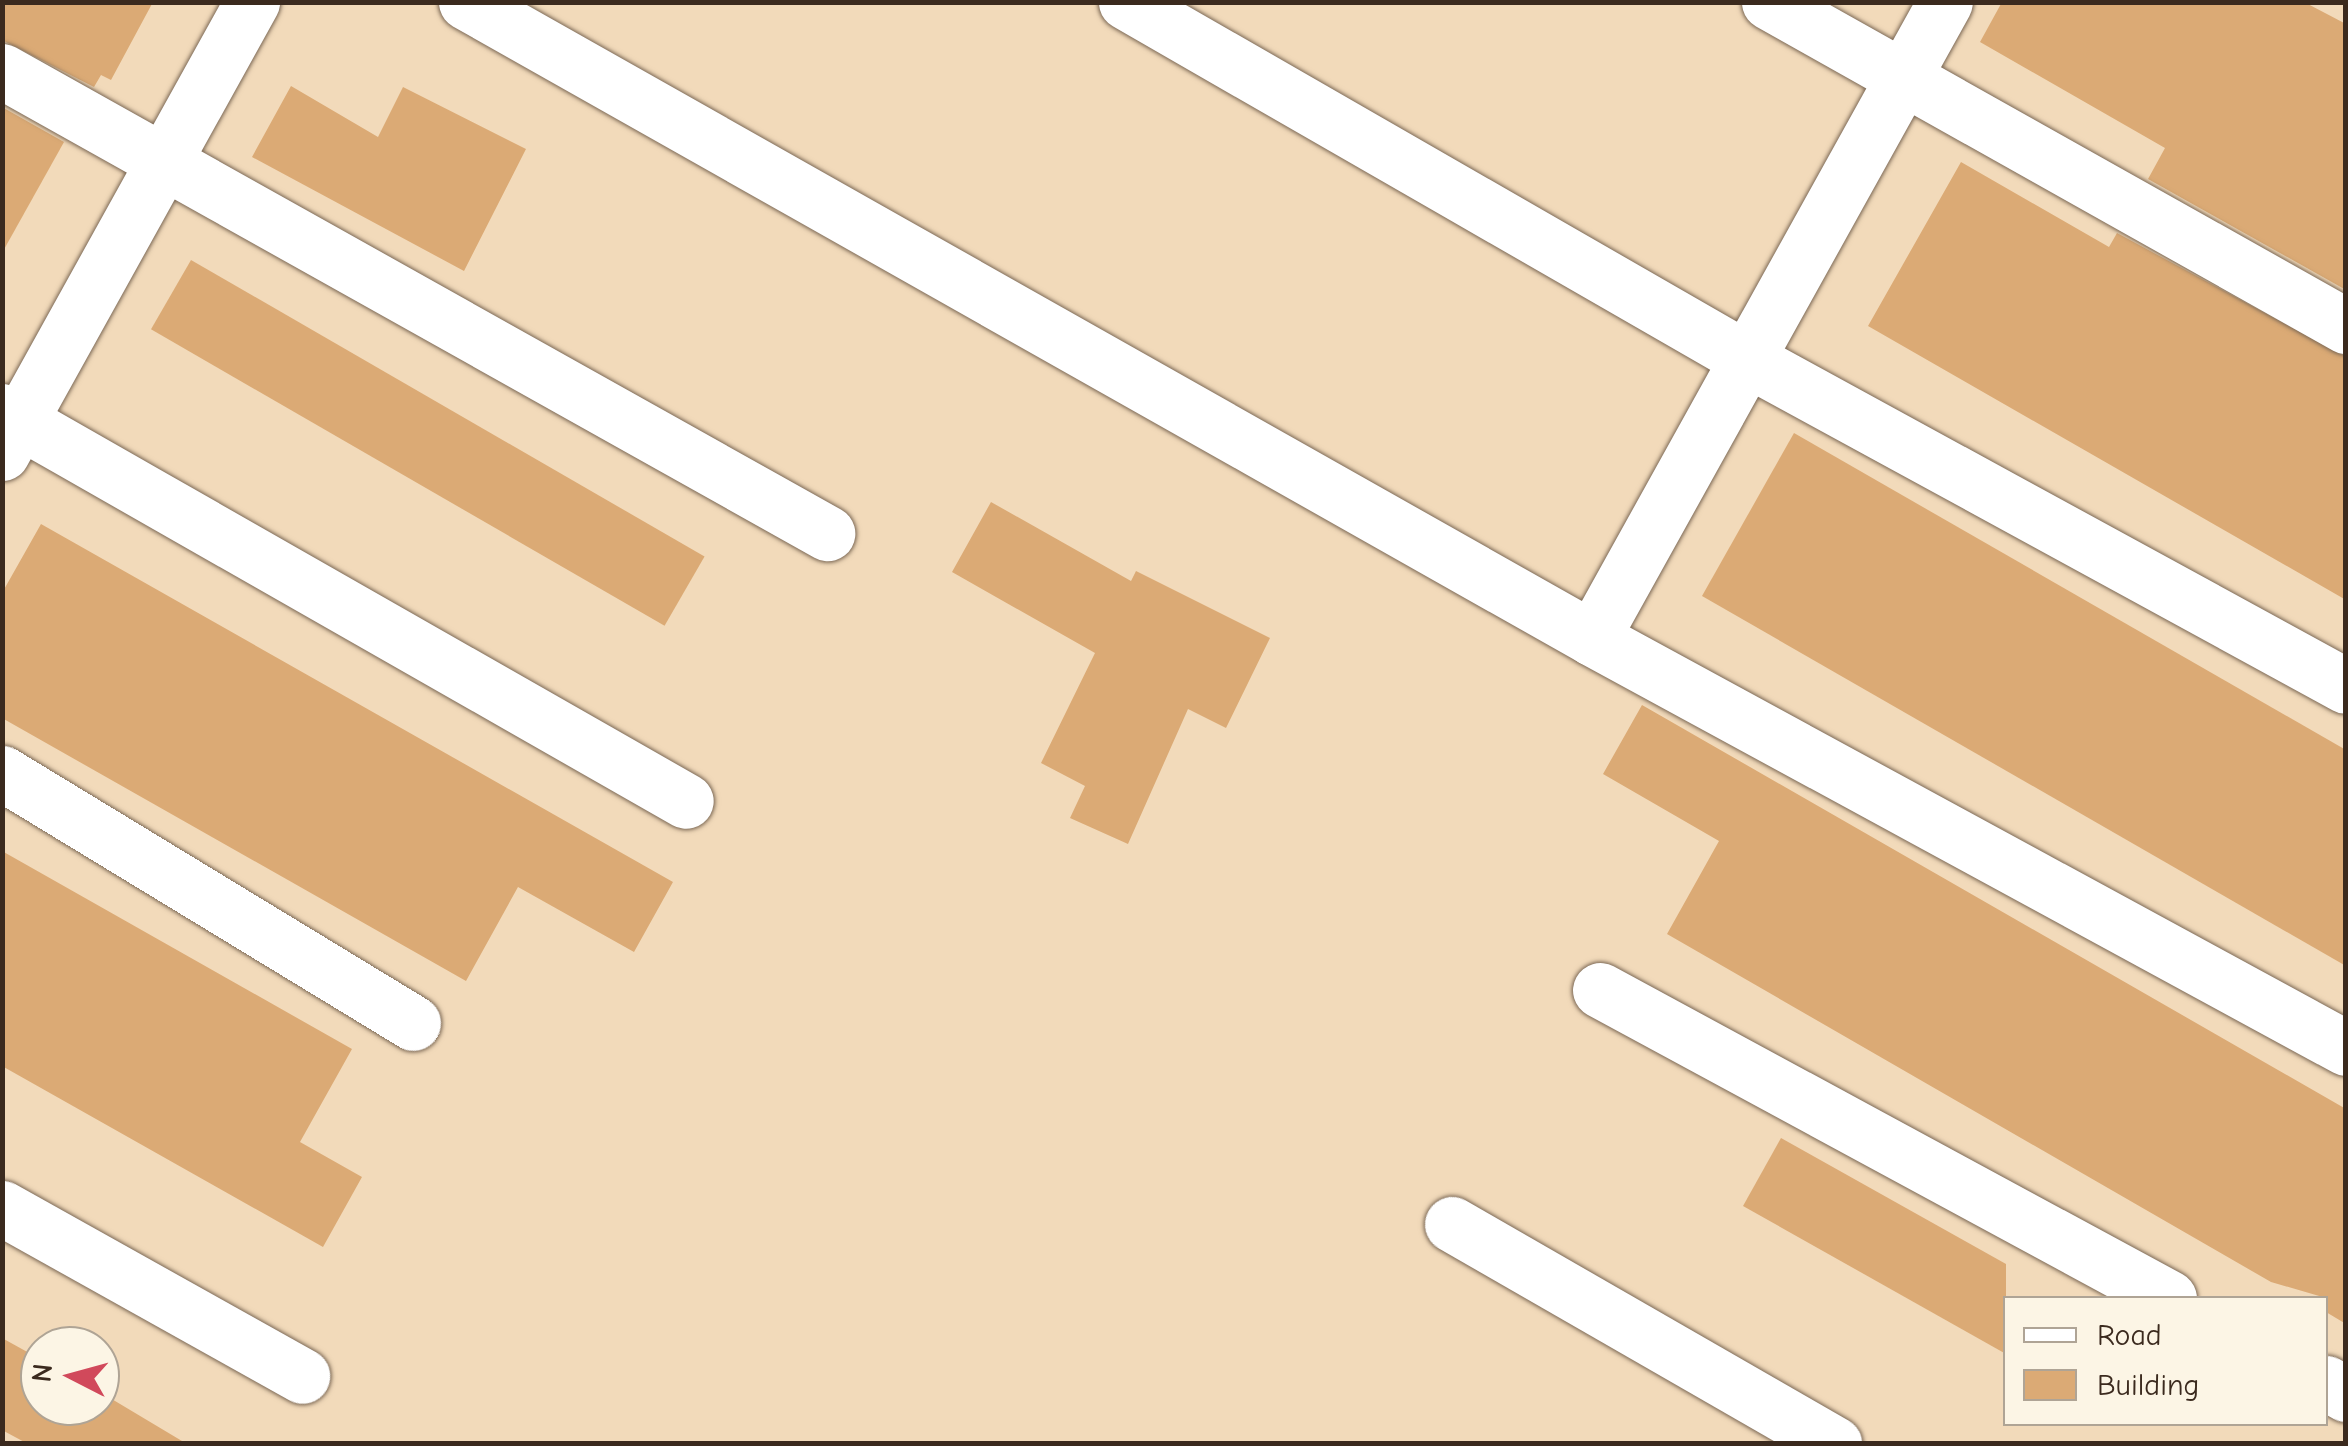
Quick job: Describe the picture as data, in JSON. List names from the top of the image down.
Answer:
{
  "legend": ["Road", "Building"],
  "north": "left"
}
